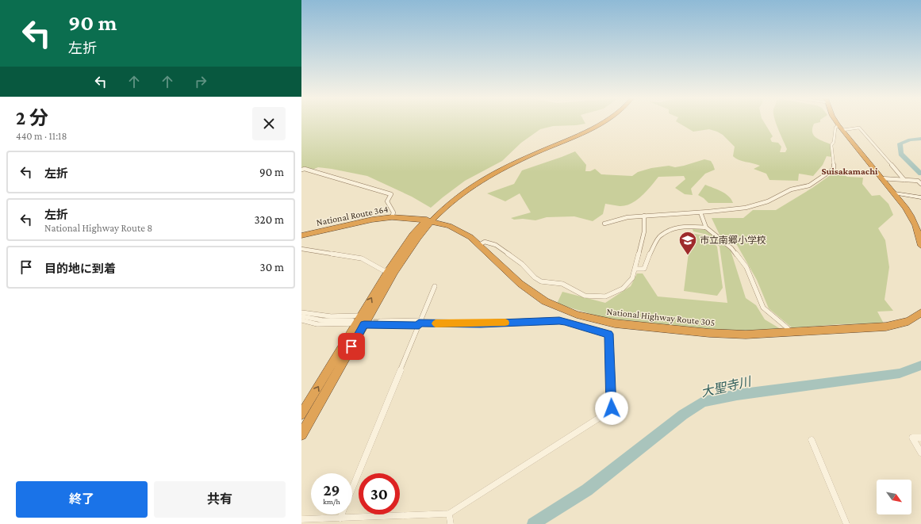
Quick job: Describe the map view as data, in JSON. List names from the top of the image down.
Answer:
{
  "streets": {
    "highway": ["National Route 364", "National Highway Route 305"]
  },
  "crossings": [
    ["National Route 364", "National Highway Route 305"]
  ],
  "districts": ["Suisakamachi"],
  "water": ["大聖寺川"],
  "places": {
    "school or university": ["市立南郷小学校"]
  },
  "north": "bottom right",
  "page": {
    "turn": ["90 m", "左折"],
    "heading": ["2 分", "440 m · 11:18"],
    "list": [
      {
        "name": "左折",
        "value": "90 m"
      },
      {
        "name": "左折",
        "note": "National Highway Route 8",
        "value": "320 m"
      },
      {
        "name": "目的地に到着",
        "value": "30 m"
      }
    ],
    "speed": "29 km/h",
    "limit": "30",
    "buttons": ["終了", "共有"]
  }
}
